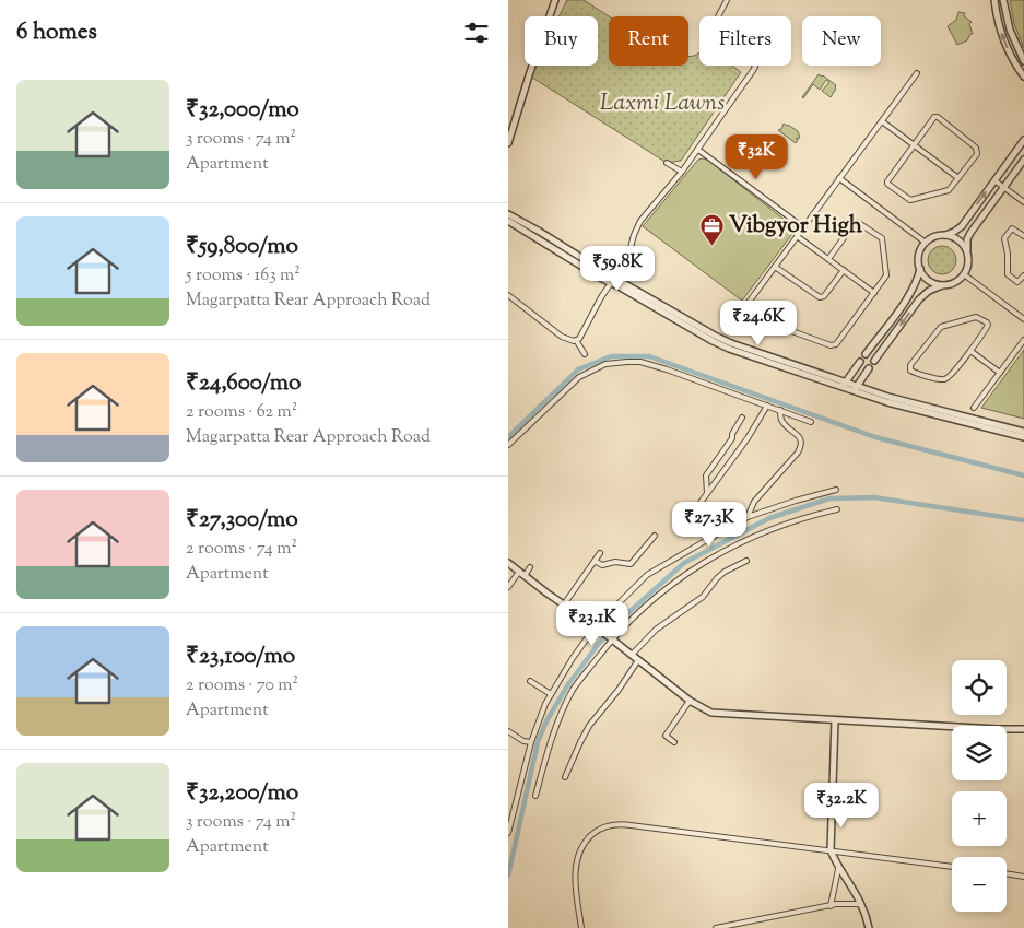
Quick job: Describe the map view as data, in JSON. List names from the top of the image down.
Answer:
{
  "parks": ["Laxmi Lawns"],
  "places": {
    "office": ["Vibgyor High"]
  },
  "page": {
    "heading": "6 homes",
    "chip": [
      "Buy",
      "Rent",
      "Filters",
      "New"
    ],
    "list": [
      {
        "name": "₹32,000/mo",
        "note": "3 rooms · 74 m² · Apartment"
      },
      {
        "name": "₹59,800/mo",
        "note": "5 rooms · 163 m² · Magarpatta Rear Approach Road"
      },
      {
        "name": "₹24,600/mo",
        "note": "2 rooms · 62 m² · Magarpatta Rear Approach Road"
      },
      {
        "name": "₹27,300/mo",
        "note": "2 rooms · 74 m² · Apartment"
      },
      {
        "name": "₹23,100/mo",
        "note": "2 rooms · 70 m² · Apartment"
      },
      {
        "name": "₹32,200/mo",
        "note": "3 rooms · 74 m² · Apartment"
      }
    ],
    "price": [
      "₹32K",
      "₹59.8K",
      "₹24.6K",
      "₹27.3K",
      "₹23.1K",
      "₹32.2K"
    ],
    "map_buttons": ["+", "−"]
  }
}
